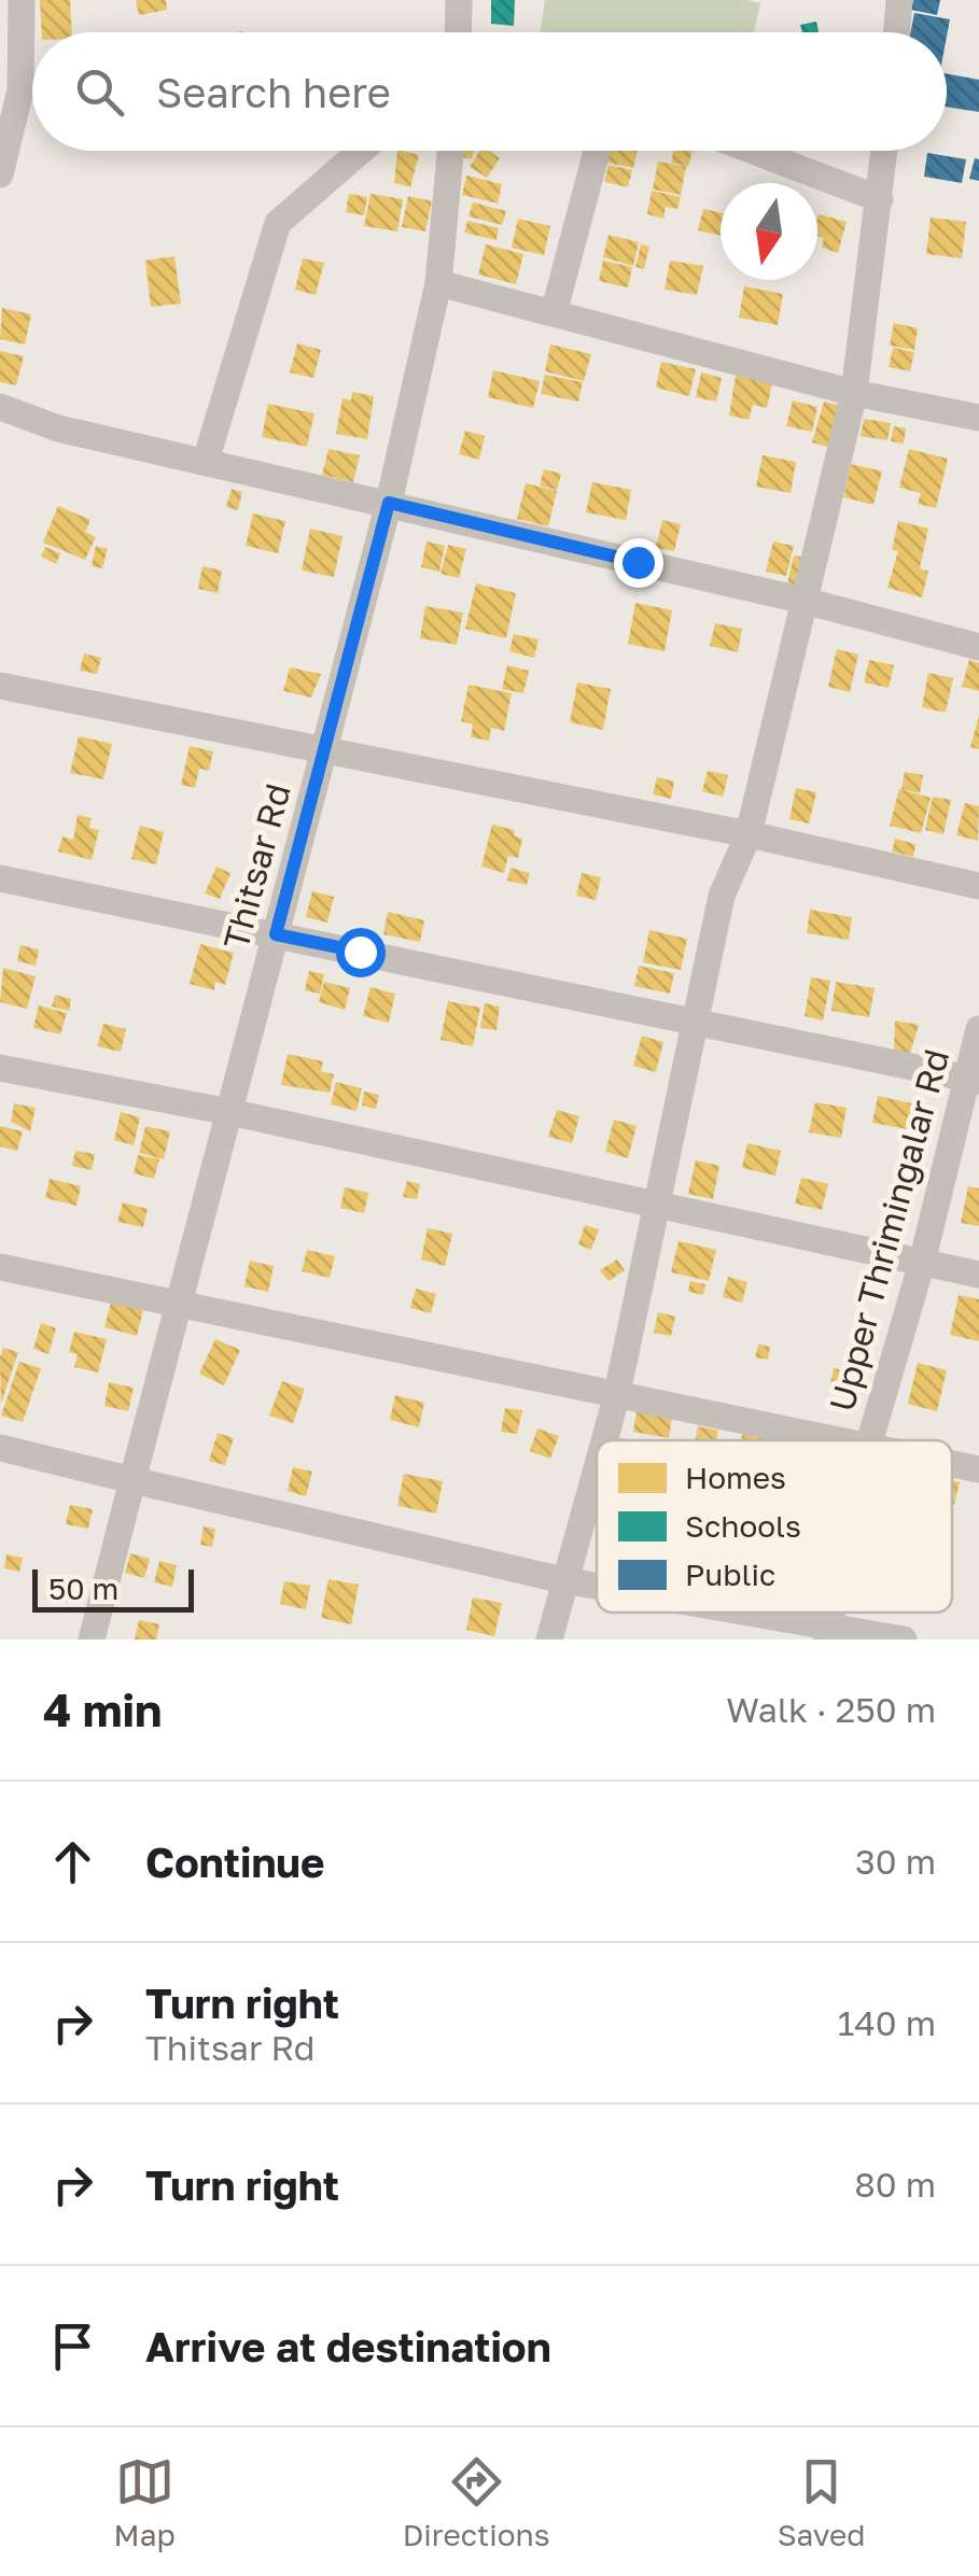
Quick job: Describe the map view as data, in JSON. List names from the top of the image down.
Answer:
{
  "streets": {
    "street": ["Thitsar Rd", "Upper Thrimingalar Rd"]
  },
  "legend": ["Homes", "Schools", "Public"],
  "scale_bar": "50 m",
  "north": "bottom",
  "page": {
    "search": "Search here",
    "scale": "50 m",
    "heading": ["4 min", "Walk · 250 m"],
    "list": [
      ["Continue", "30 m"],
      ["Turn right", "Thitsar Rd", "140 m"],
      ["Turn right", "80 m"],
      "Arrive at destination"
    ],
    "nav": ["Map", "Directions", "Saved"]
  }
}
